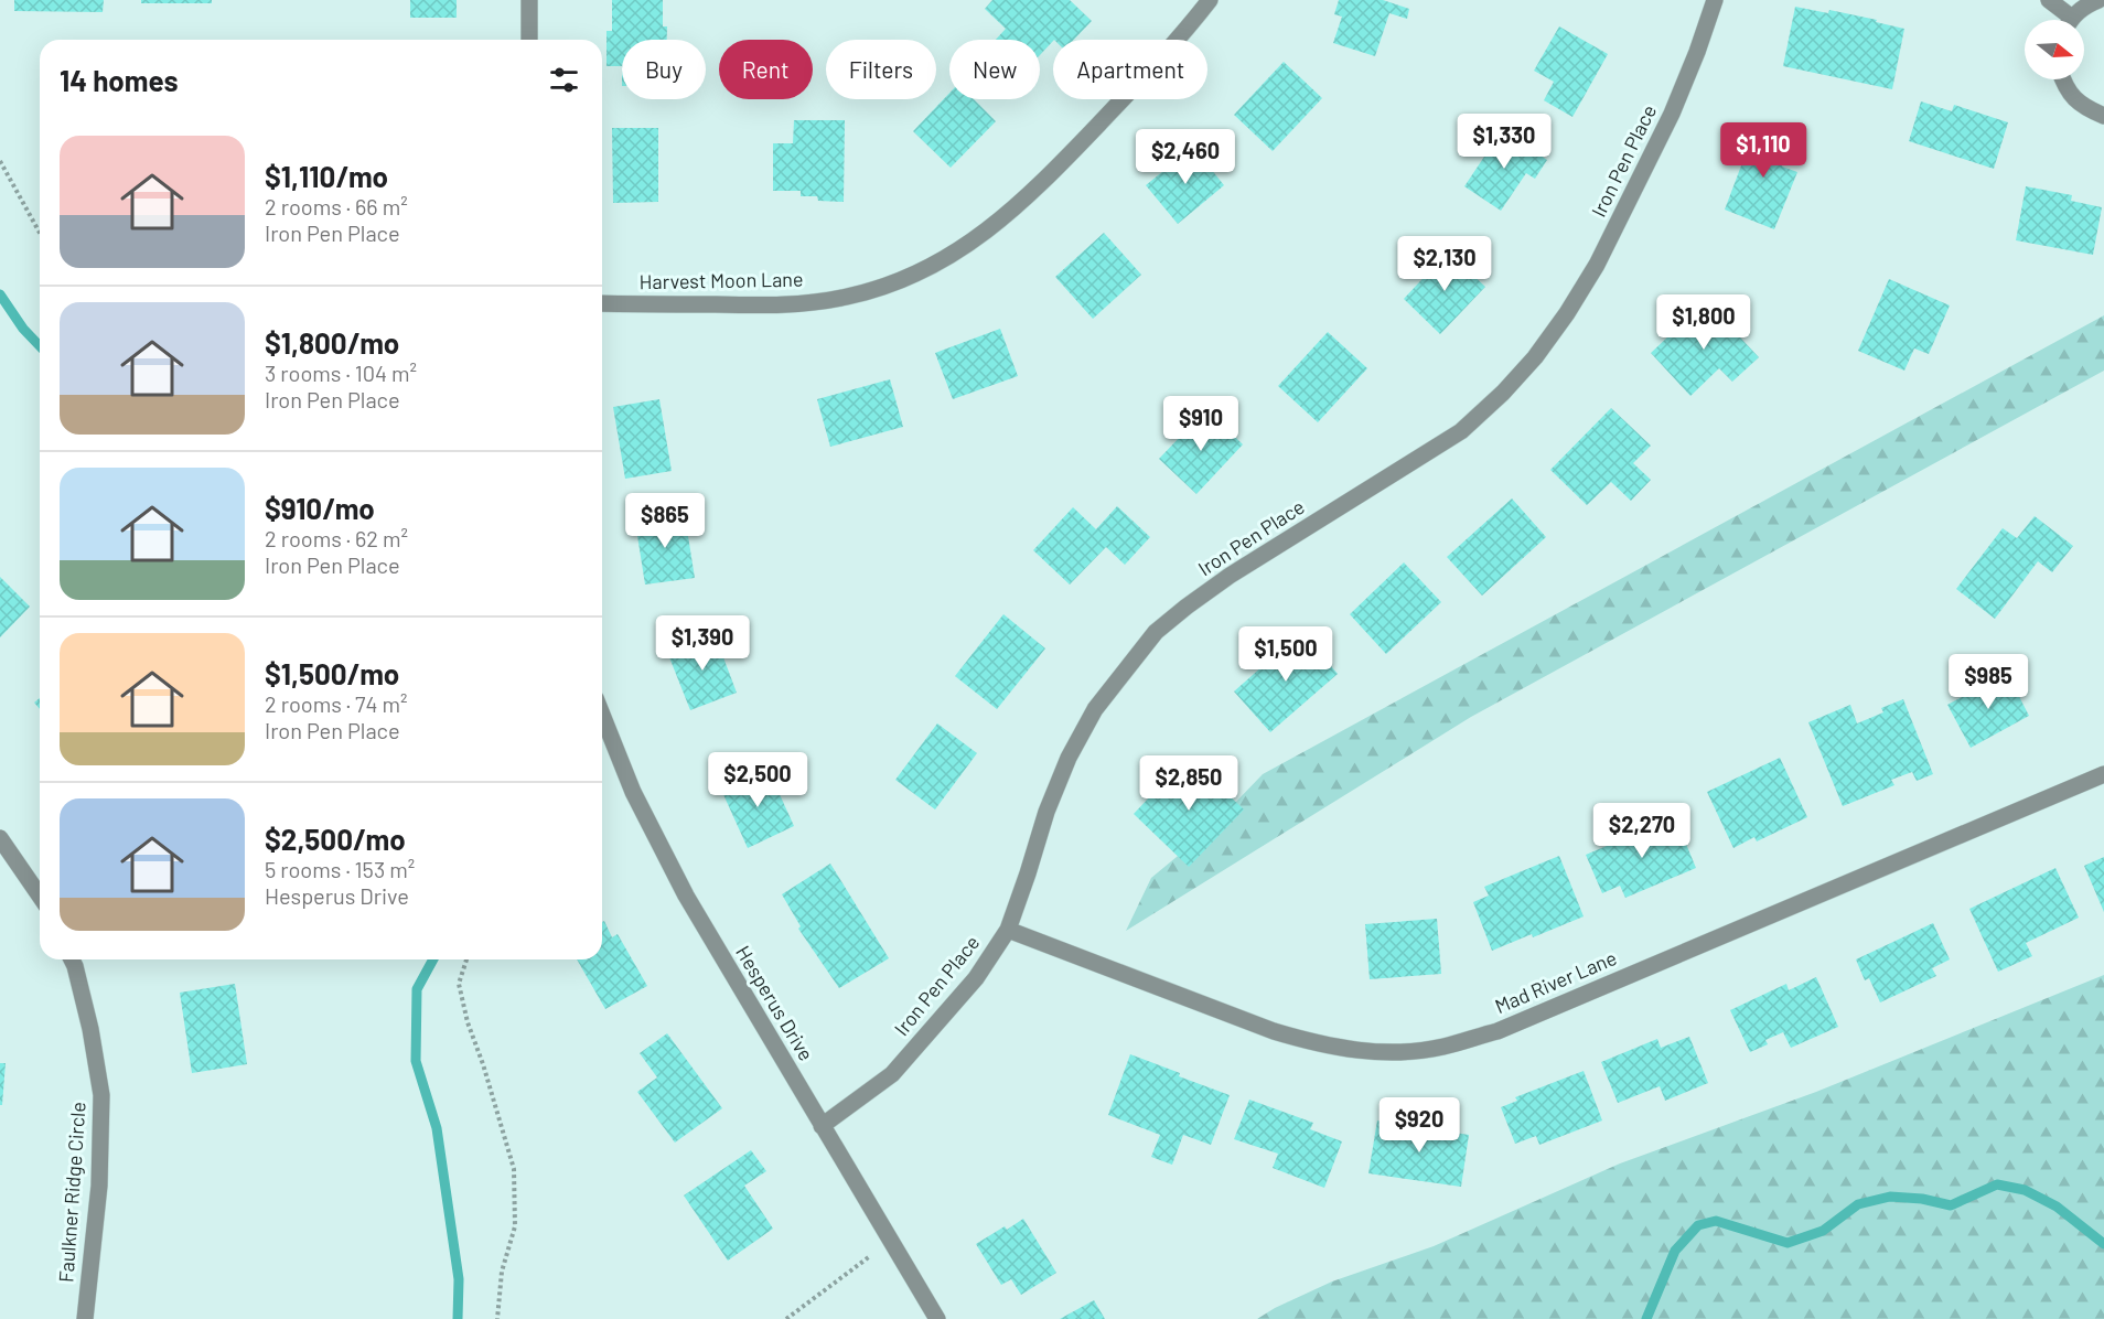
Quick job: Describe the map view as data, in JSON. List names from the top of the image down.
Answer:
{
  "streets": {
    "street": [
      "Iron Pen Place",
      "Harvest Moon Lane",
      "Mad River Lane",
      "Hesperus Drive",
      "Faulkner Ridge Circle"
    ]
  },
  "crossings": [
    ["Iron Pen Place", "Mad River Lane"],
    ["Iron Pen Place", "Hesperus Drive"]
  ],
  "north": "right",
  "page": {
    "chip": [
      "Buy",
      "Rent",
      "Filters",
      "New",
      "Apartment"
    ],
    "heading": "14 homes",
    "price": [
      "$1,330",
      "$1,110",
      "$2,460",
      "$2,130",
      "$1,800",
      "$910",
      "$865",
      "$1,390",
      "$1,500",
      "$985",
      "$2,500",
      "$2,850",
      "$2,270",
      "$920"
    ],
    "list": [
      {
        "name": "$1,110/mo",
        "note": "2 rooms · 66 m² · Iron Pen Place"
      },
      {
        "name": "$1,800/mo",
        "note": "3 rooms · 104 m² · Iron Pen Place"
      },
      {
        "name": "$910/mo",
        "note": "2 rooms · 62 m² · Iron Pen Place"
      },
      {
        "name": "$1,500/mo",
        "note": "2 rooms · 74 m² · Iron Pen Place"
      },
      {
        "name": "$2,500/mo",
        "note": "5 rooms · 153 m² · Hesperus Drive"
      }
    ]
  }
}
